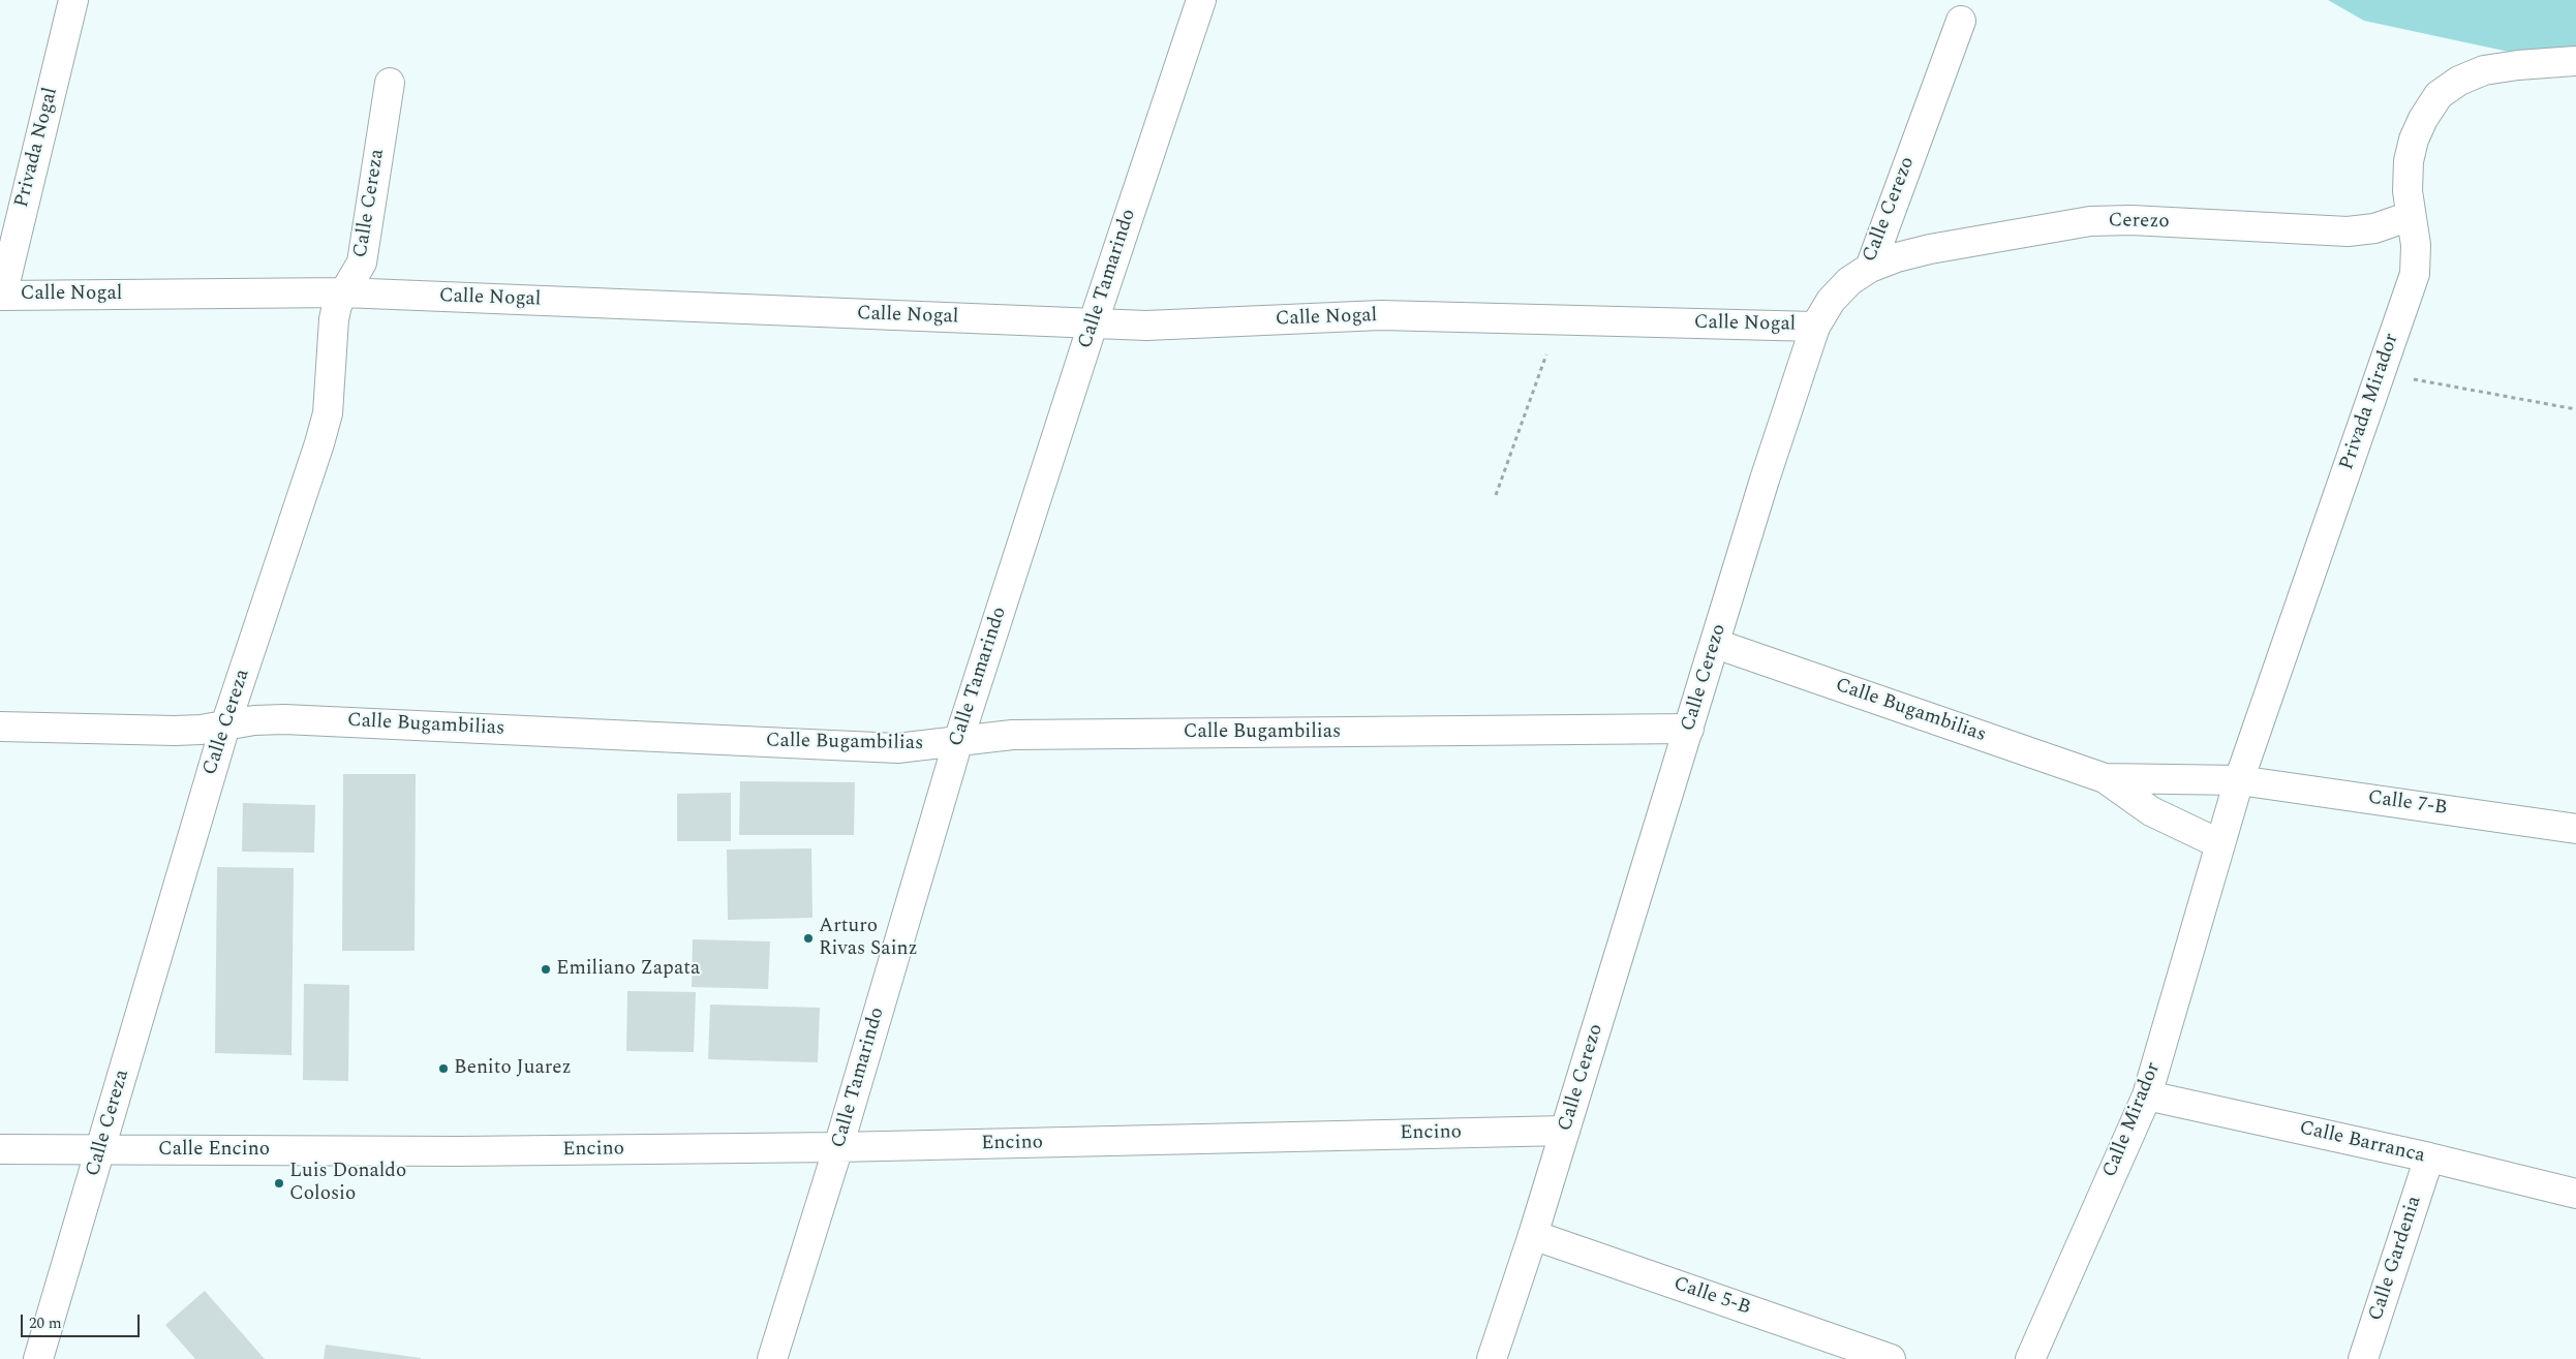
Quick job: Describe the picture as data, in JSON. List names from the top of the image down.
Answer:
{
  "streets": {
    "street": [
      "Privada Nogal",
      "Calle Cereza",
      "Calle Cerezo",
      "Cerezo",
      "Calle Tamarindo",
      "Calle Nogal",
      "Privada Mirador",
      "Calle Bugambilias",
      "Calle 7-B",
      "Calle Mirador",
      "Encino",
      "Calle Barranca",
      "Calle Encino",
      "Calle Gardenia",
      "Calle 5-B"
    ]
  },
  "crossings": [
    ["Privada Nogal", "Calle Nogal"],
    ["Calle Cereza", "Calle Nogal"],
    ["Calle Cereza", "Calle Bugambilias"],
    ["Calle Cereza", "Calle Encino"],
    ["Calle Cerezo", "Cerezo"],
    ["Calle Cerezo", "Calle Nogal"],
    ["Calle Cerezo", "Calle Bugambilias"],
    ["Calle Cerezo", "Encino"],
    ["Calle Cerezo", "Calle 5-B"],
    ["Cerezo", "Privada Mirador"],
    ["Calle Tamarindo", "Calle Nogal"],
    ["Calle Tamarindo", "Calle Bugambilias"],
    ["Calle Tamarindo", "Encino"],
    ["Privada Mirador", "Calle Bugambilias"],
    ["Privada Mirador", "Calle 7-B"],
    ["Privada Mirador", "Calle Mirador"],
    ["Calle Bugambilias", "Calle 7-B"],
    ["Calle Bugambilias", "Calle Mirador"],
    ["Calle Mirador", "Calle Barranca"],
    ["Encino", "Calle Encino"],
    ["Calle Barranca", "Calle Gardenia"]
  ],
  "places": [
    "Arturo Rivas Sainz",
    "Emiliano Zapata",
    "Benito Juarez",
    "Luis Donaldo Colosio"
  ],
  "scale_bar": "20 m"
}
